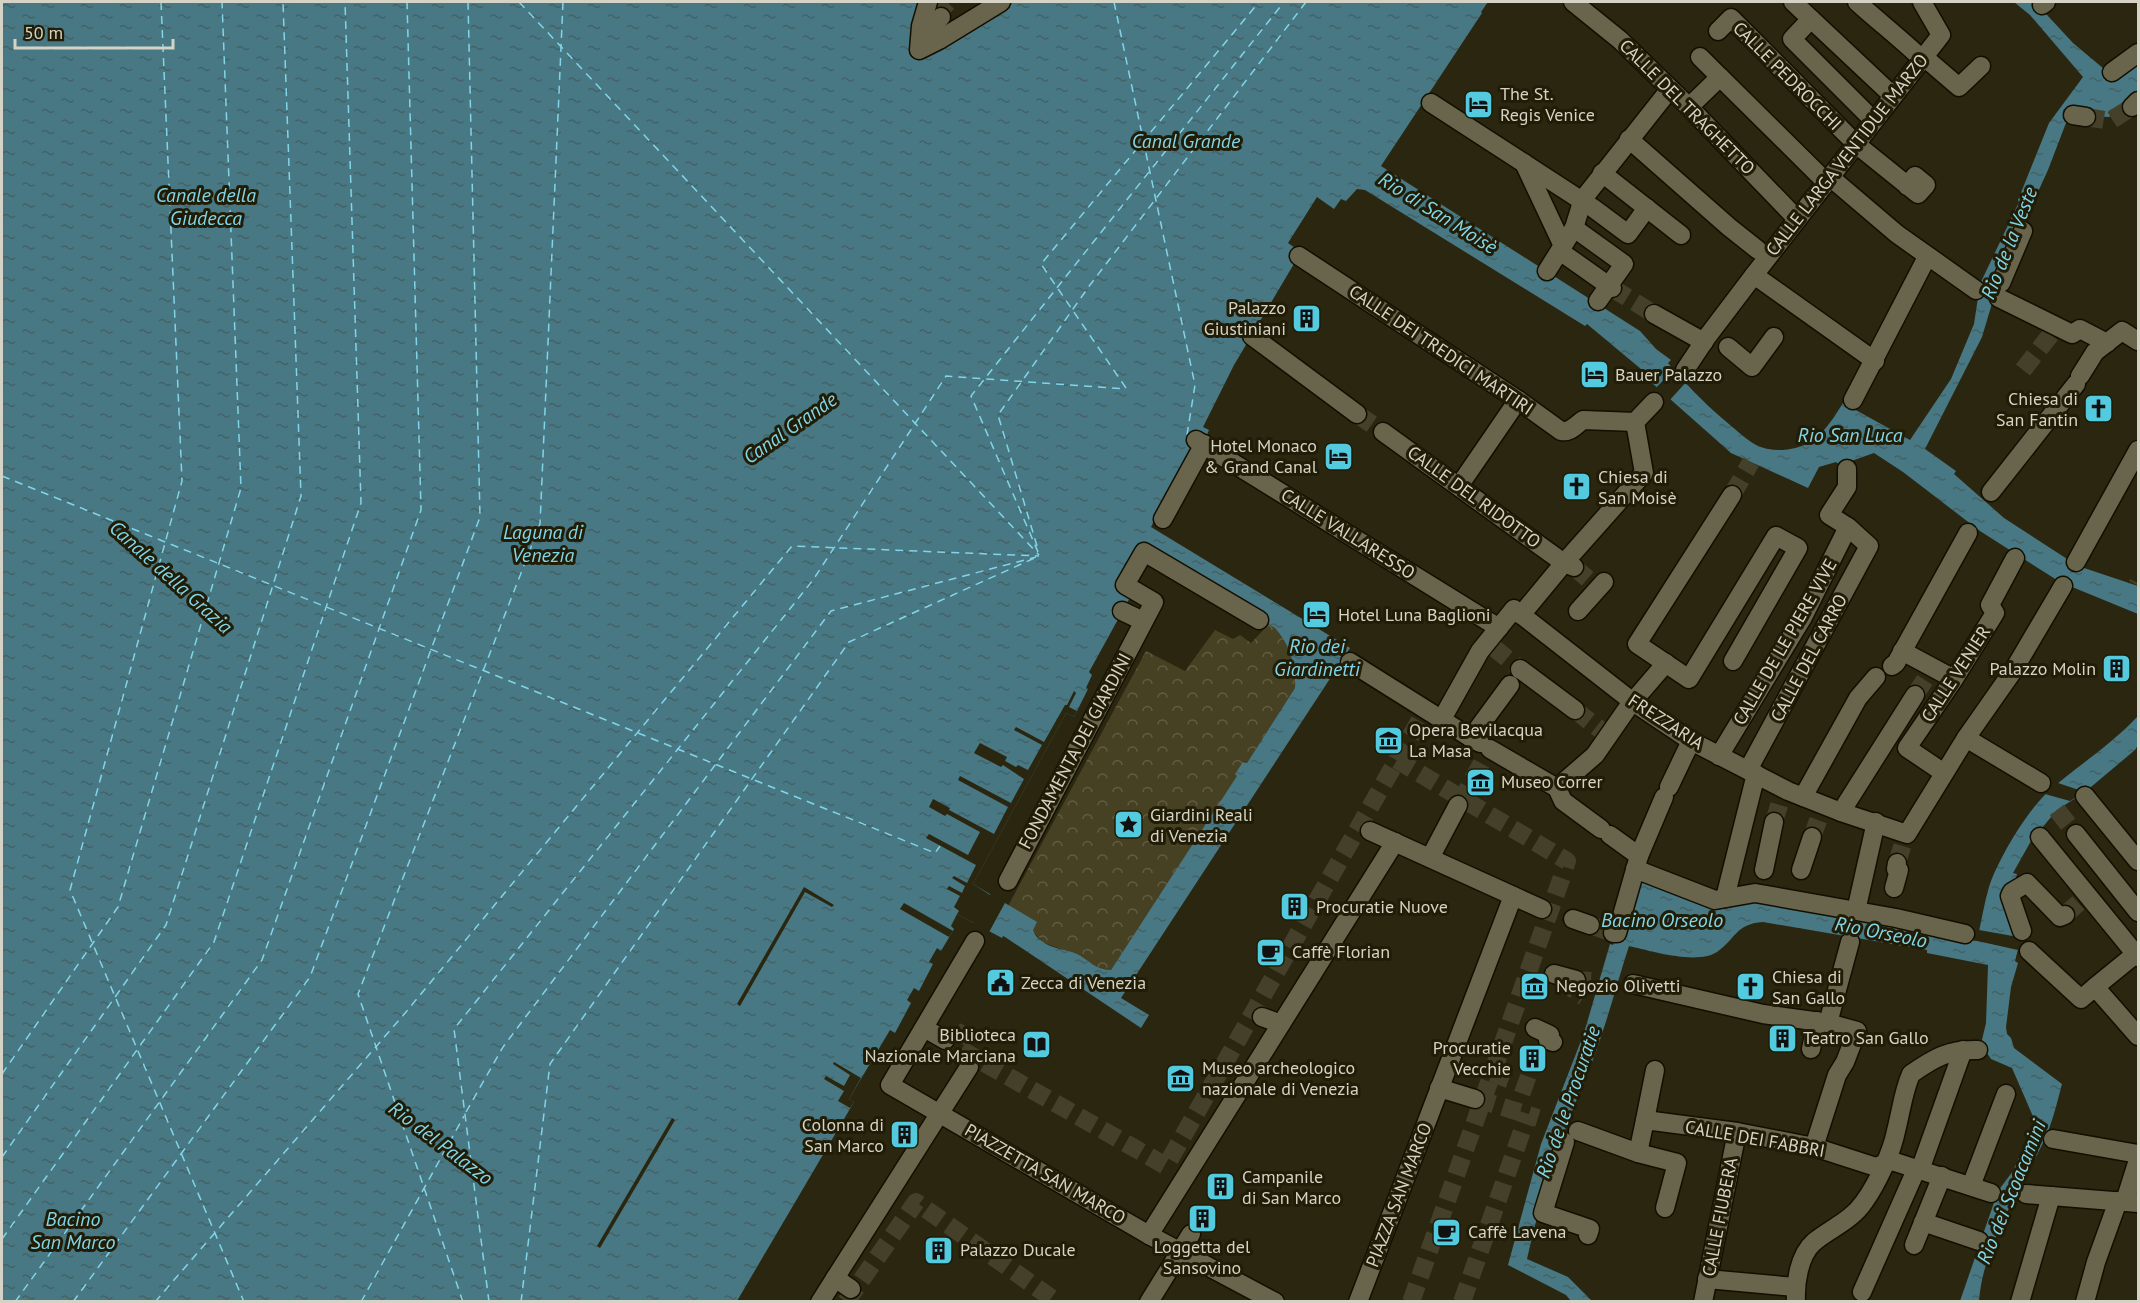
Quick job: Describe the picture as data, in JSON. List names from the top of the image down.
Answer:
{
  "streets": {
    "street": [
      "CALLE PEDROCCHI",
      "CALLE DEL TRAGHETTO",
      "CALLE LARGA VENTIDUE MARZO",
      "CALLE DEI TREDICI MARTIRI",
      "CALLE DEL RIDOTTO",
      "CALLE VALLARESSO",
      "CALLE DE LE PIERE VIVE",
      "CALLE DEL CARRO",
      "CALLE VENIER",
      "FREZZARIA",
      "FONDAMENTA DEI GIARDINI",
      "CALLE DEI FABBRI",
      "PIAZZETTA SAN MARCO",
      "PIAZZA SAN MARCO",
      "CALLE FIUBERA"
    ]
  },
  "crossings": [
    ["CALLE PEDROCCHI", "CALLE LARGA VENTIDUE MARZO"],
    ["CALLE DEL TRAGHETTO", "CALLE LARGA VENTIDUE MARZO"],
    ["CALLE DE LE PIERE VIVE", "CALLE DEL CARRO"],
    ["CALLE DE LE PIERE VIVE", "FREZZARIA"],
    ["CALLE DEL CARRO", "FREZZARIA"],
    ["CALLE VENIER", "FREZZARIA"],
    ["CALLE DEI FABBRI", "CALLE FIUBERA"]
  ],
  "water": [
    "Canal Grande",
    "Canale della Giudecca",
    "Rio di San Moisè",
    "Rio de la Veste",
    "Rio San Luca",
    "Laguna di Venezia",
    "Canale della Grazia",
    "Rio dei Giardinetti",
    "Bacino Orseolo",
    "Rio Orseolo",
    "Rio de le Procuratie",
    "Rio del Palazzo",
    "Rio dei Scoacamini",
    "Bacino San Marco"
  ],
  "places": {
    "hotel": [
      "The St. Regis Venice",
      "Bauer Palazzo",
      "Hotel Monaco & Grand Canal",
      "Hotel Luna Baglioni"
    ],
    "building": [
      "Palazzo Giustiniani",
      "Palazzo Molin",
      "Procuratie Nuove",
      "Teatro San Gallo",
      "Procuratie Vecchie",
      "Colonna di San Marco",
      "Campanile di San Marco",
      "Loggetta del Sansovino",
      "Palazzo Ducale"
    ],
    "church": ["Chiesa di San Fantin", "Chiesa di San Moisè", "Chiesa di San Gallo"],
    "museum": [
      "Opera Bevilacqua La Masa",
      "Museo Correr",
      "Negozio Olivetti",
      "Museo archeologico nazionale di Venezia"
    ],
    "place": ["Giardini Reali di Venezia"],
    "cafe": ["Caffè Florian", "Caffè Lavena"],
    "public building": ["Zecca di Venezia"],
    "library": ["Biblioteca Nazionale Marciana"]
  },
  "scale_bar": "50 m"
}
